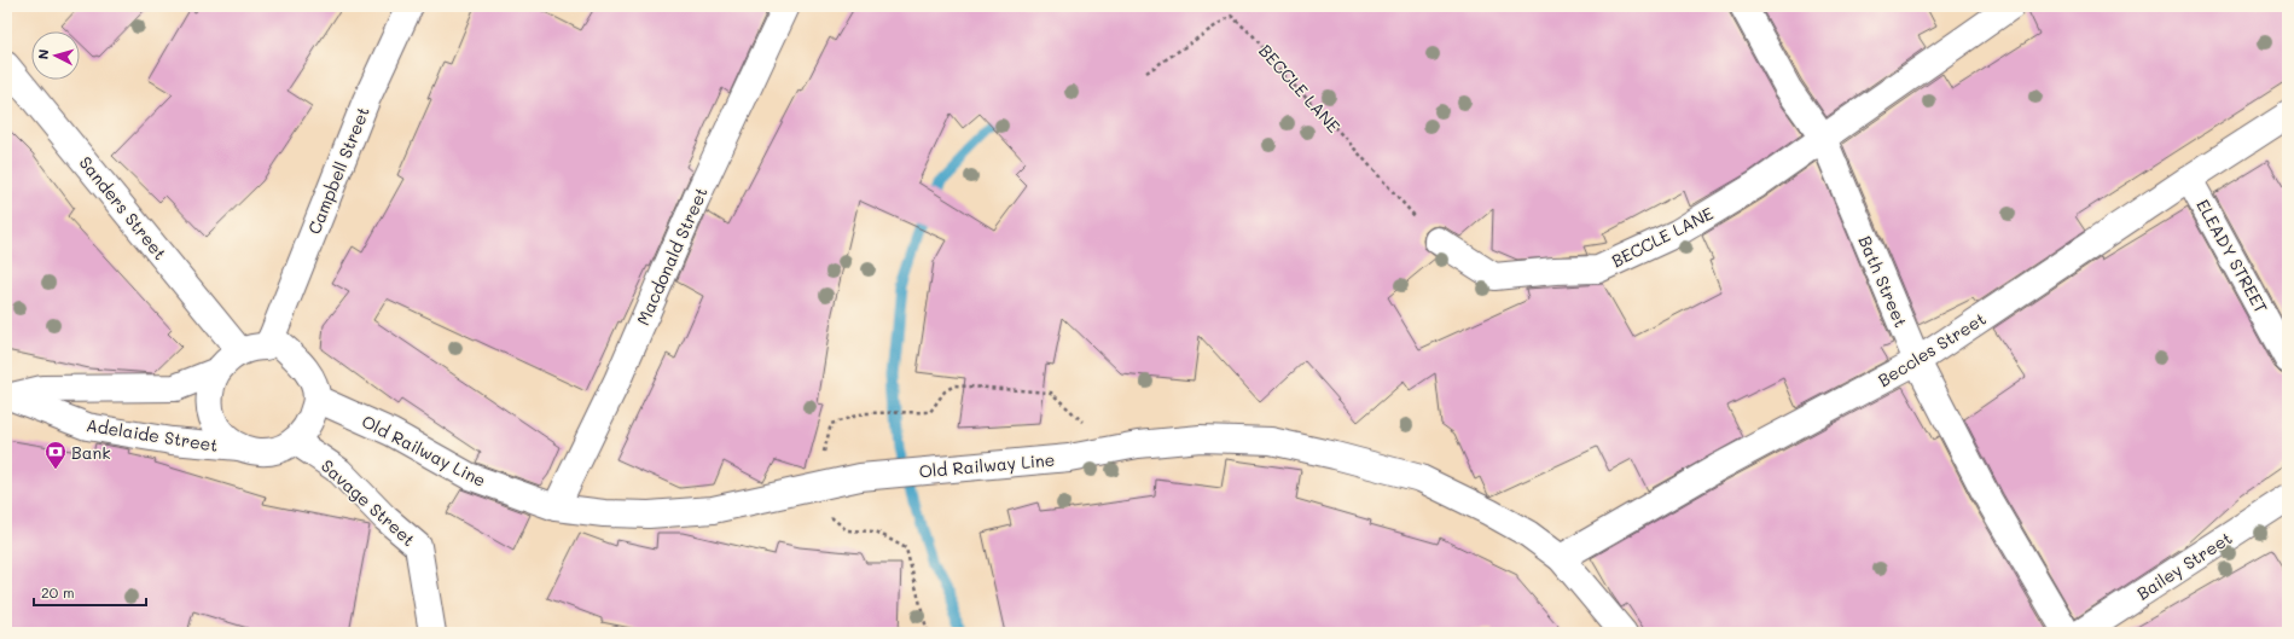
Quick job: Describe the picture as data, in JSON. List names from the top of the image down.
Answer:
{
  "streets": {
    "street": [
      "BECCLE LANE",
      "Campbell Street",
      "Sanders Street",
      "Macdonald Street",
      "ELEADY STREET",
      "Bath Street",
      "Beccles Street",
      "Adelaide Street",
      "Old Railway Line",
      "Savage Street",
      "Bailey Street"
    ]
  },
  "crossings": [
    ["BECCLE LANE", "Bath Street"],
    ["Campbell Street", "Sanders Street"],
    ["Campbell Street", "Adelaide Street"],
    ["Campbell Street", "Old Railway Line"],
    ["Campbell Street", "Savage Street"],
    ["Sanders Street", "Adelaide Street"],
    ["Sanders Street", "Old Railway Line"],
    ["Sanders Street", "Savage Street"],
    ["Macdonald Street", "Old Railway Line"],
    ["ELEADY STREET", "Beccles Street"],
    ["Bath Street", "Beccles Street"],
    ["Beccles Street", "Old Railway Line"],
    ["Adelaide Street", "Old Railway Line"],
    ["Adelaide Street", "Savage Street"],
    ["Old Railway Line", "Savage Street"]
  ],
  "places": {
    "bank": ["Bank"]
  },
  "scale_bar": "20 m",
  "north": "left"
}
